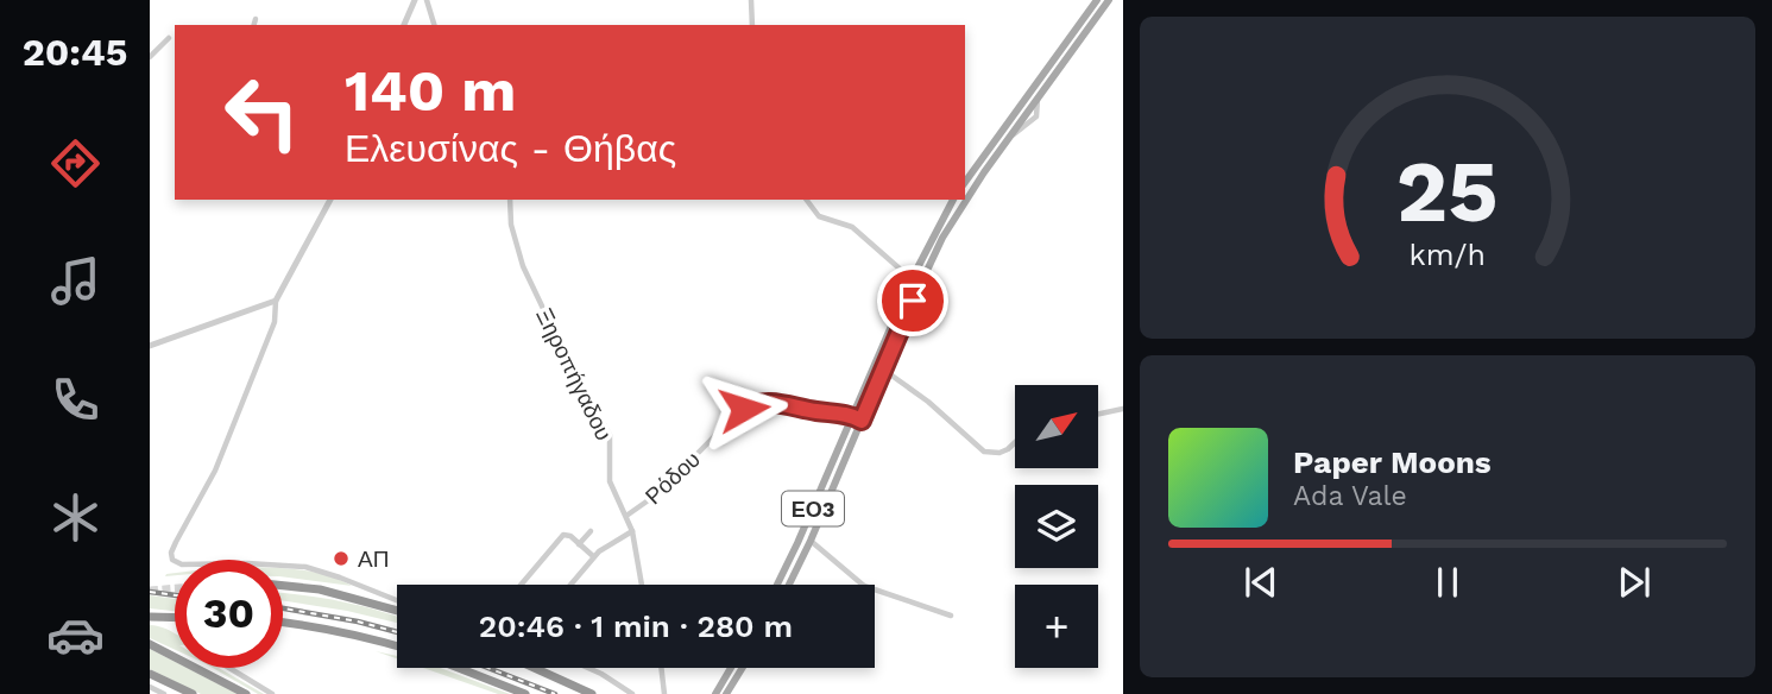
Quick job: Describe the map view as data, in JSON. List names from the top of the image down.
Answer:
{
  "streets": {
    "main road": ["ΕΟ3"],
    "street": ["Ξηροπήγαδου", "Ρόδου"]
  },
  "crossings": [
    ["Ξηροπήγαδου", "Ρόδου"],
    ["Ρόδου", "ΕΟ3"]
  ],
  "places": ["ΑΠ"],
  "north": "top right",
  "page": {
    "tabs": "20:45",
    "turn": ["140 m", "Ελευσίνας - Θήβας"],
    "map_buttons": "+",
    "song": ["Paper Moons", "Ada Vale"],
    "limit": "30",
    "trip": "20:46 · 1 min · 280 m",
    "gauge": ["25", "km/h"]
  }
}
